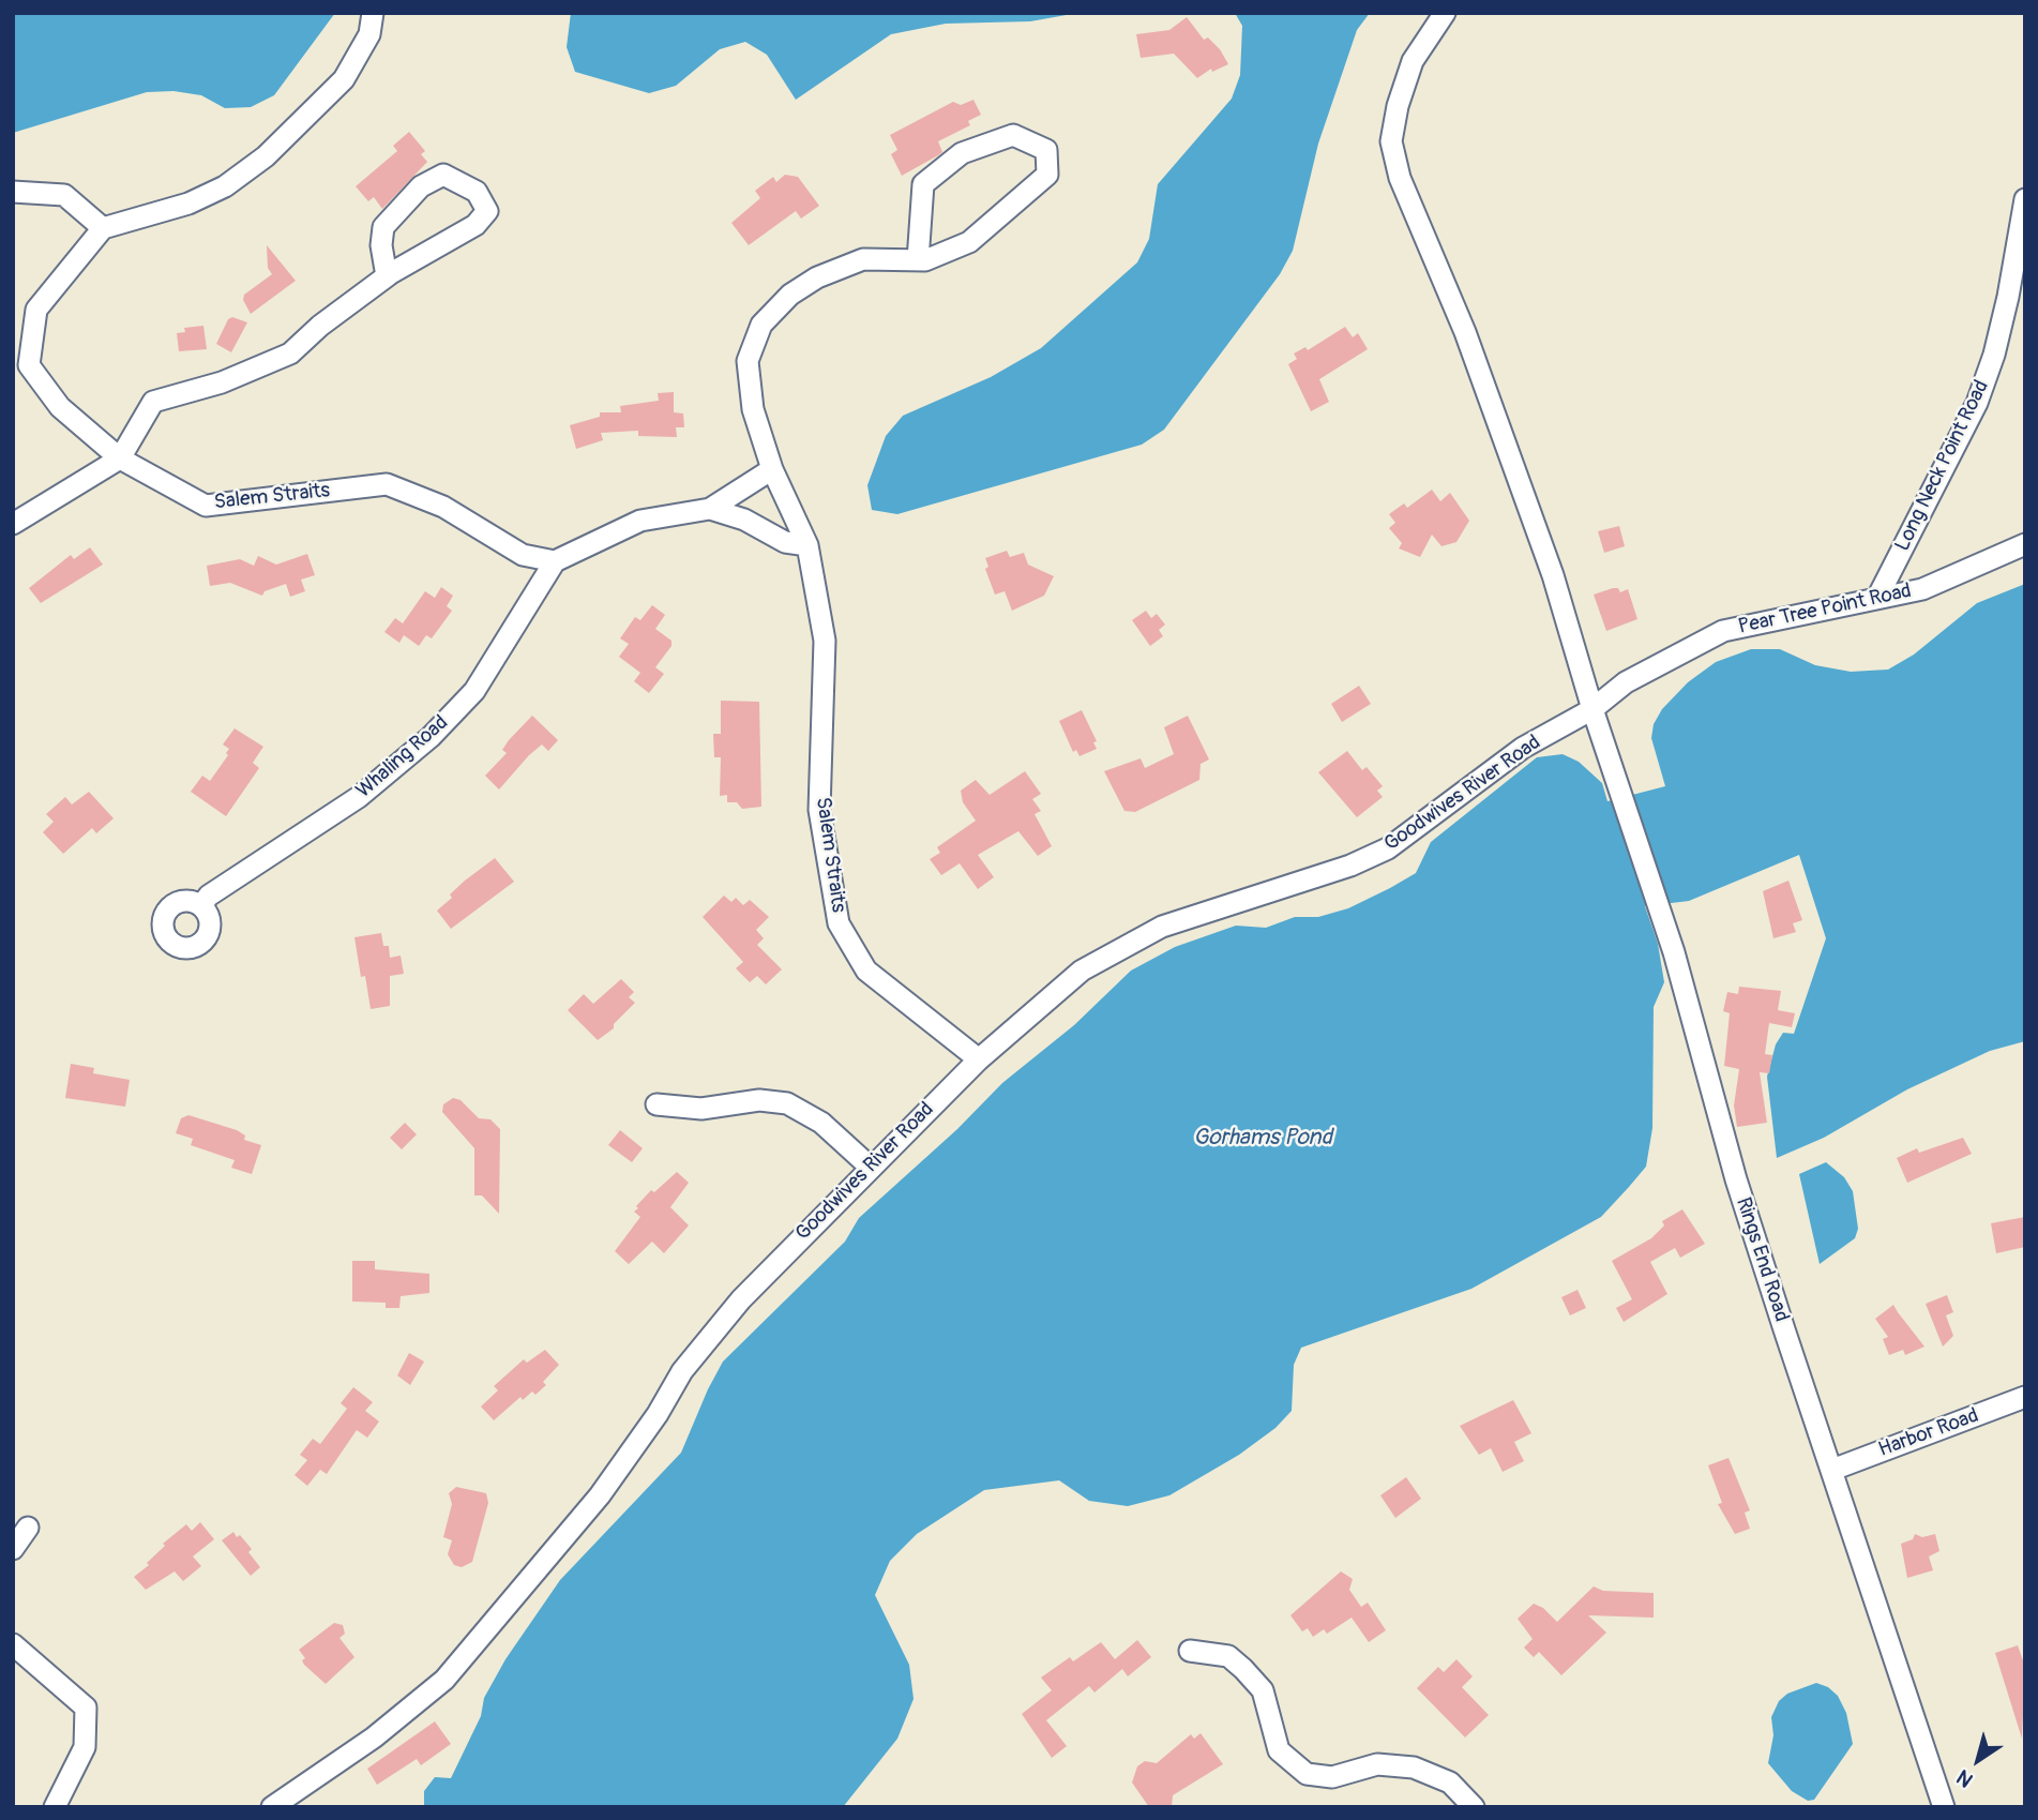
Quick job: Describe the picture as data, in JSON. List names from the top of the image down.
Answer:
{
  "streets": {
    "street": [
      "Long Neck Point Road",
      "Salem Straits",
      "Pear Tree Point Road",
      "Whaling Road",
      "Goodwives River Road",
      "Rings End Road",
      "Harbor Road"
    ]
  },
  "crossings": [
    ["Long Neck Point Road", "Pear Tree Point Road"],
    ["Salem Straits", "Whaling Road"],
    ["Salem Straits", "Goodwives River Road"],
    ["Pear Tree Point Road", "Goodwives River Road"],
    ["Pear Tree Point Road", "Rings End Road"],
    ["Goodwives River Road", "Rings End Road"],
    ["Rings End Road", "Harbor Road"]
  ],
  "water": ["Gorhams Pond"],
  "north": "bottom left"
}
